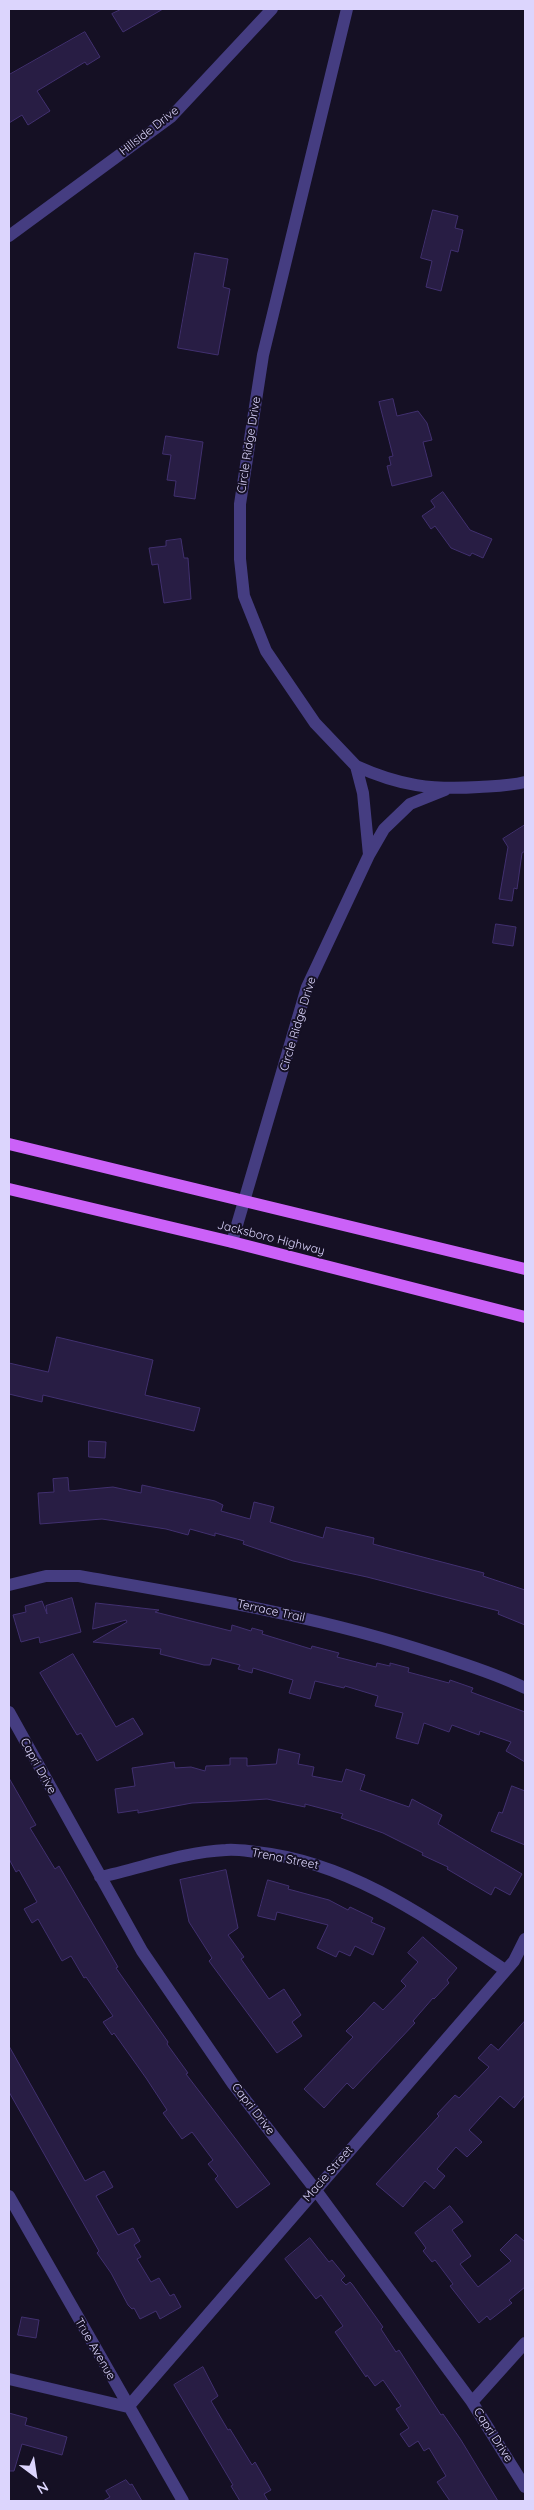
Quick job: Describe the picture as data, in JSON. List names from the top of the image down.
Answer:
{
  "streets": {
    "main road": ["Jacksboro Highway"],
    "street": [
      "Hillside Drive",
      "Circle Ridge Drive",
      "Terrace Trail",
      "Capri Drive",
      "Trena Street",
      "Macie Street",
      "True Avenue"
    ]
  },
  "crossings": [
    ["Circle Ridge Drive", "Jacksboro Highway"],
    ["Capri Drive", "Trena Street"],
    ["Capri Drive", "Macie Street"],
    ["Trena Street", "Macie Street"],
    ["Macie Street", "True Avenue"]
  ],
  "north": "bottom right"
}
